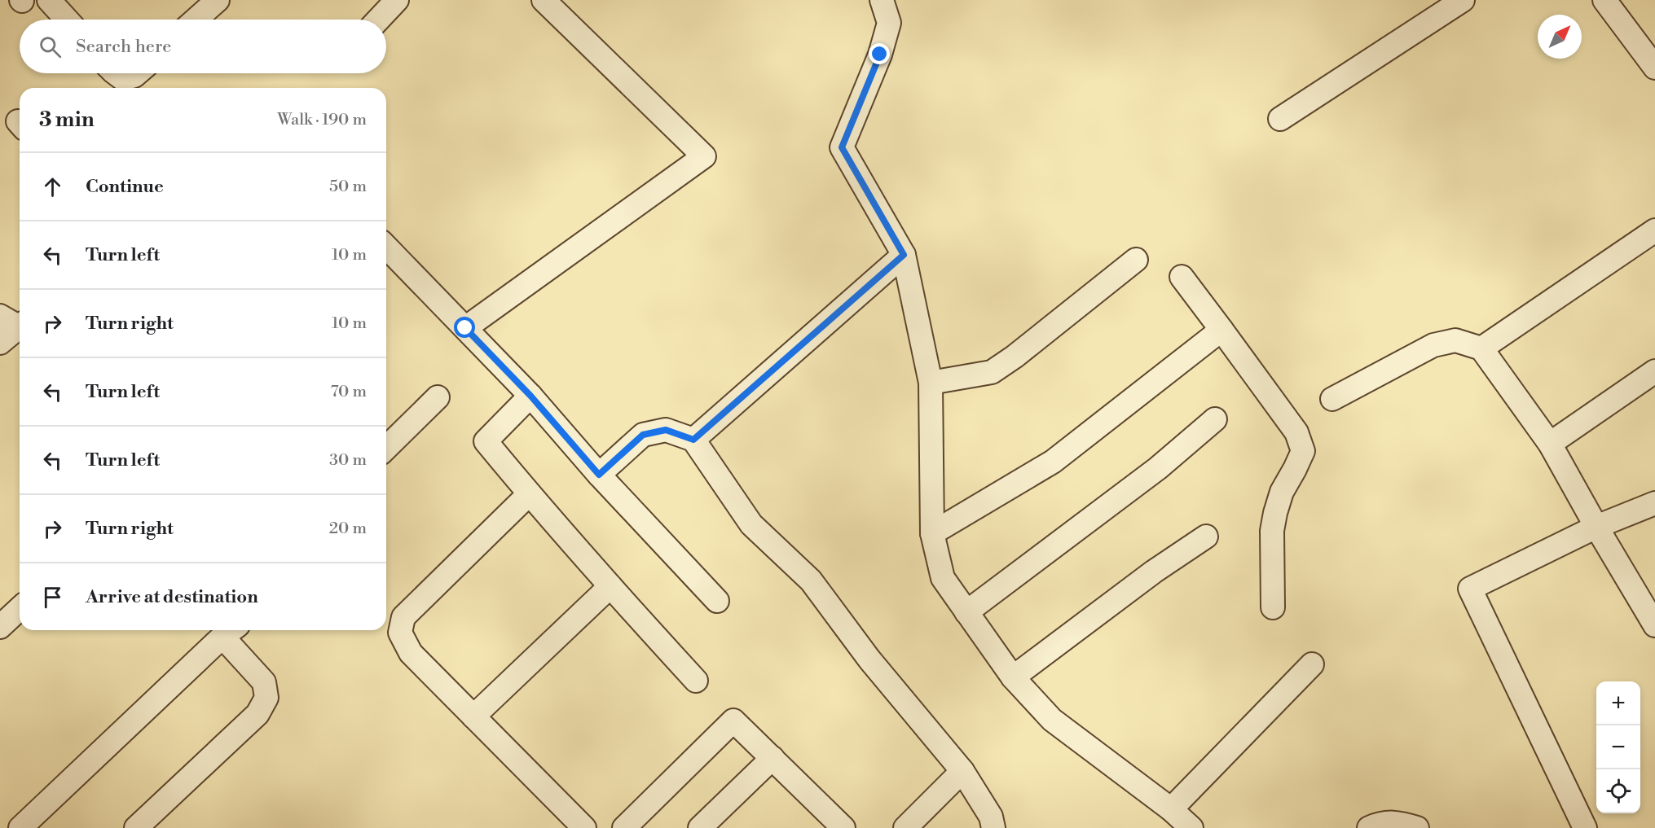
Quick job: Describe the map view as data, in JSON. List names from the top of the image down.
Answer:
{
  "north": "top right",
  "page": {
    "search": "Search here",
    "heading": ["3 min", "Walk · 190 m"],
    "list": [
      ["Continue", "50 m"],
      ["Turn left", "10 m"],
      ["Turn right", "10 m"],
      ["Turn left", "70 m"],
      ["Turn left", "30 m"],
      ["Turn right", "20 m"],
      "Arrive at destination"
    ],
    "map_buttons": ["+", "−"]
  }
}
